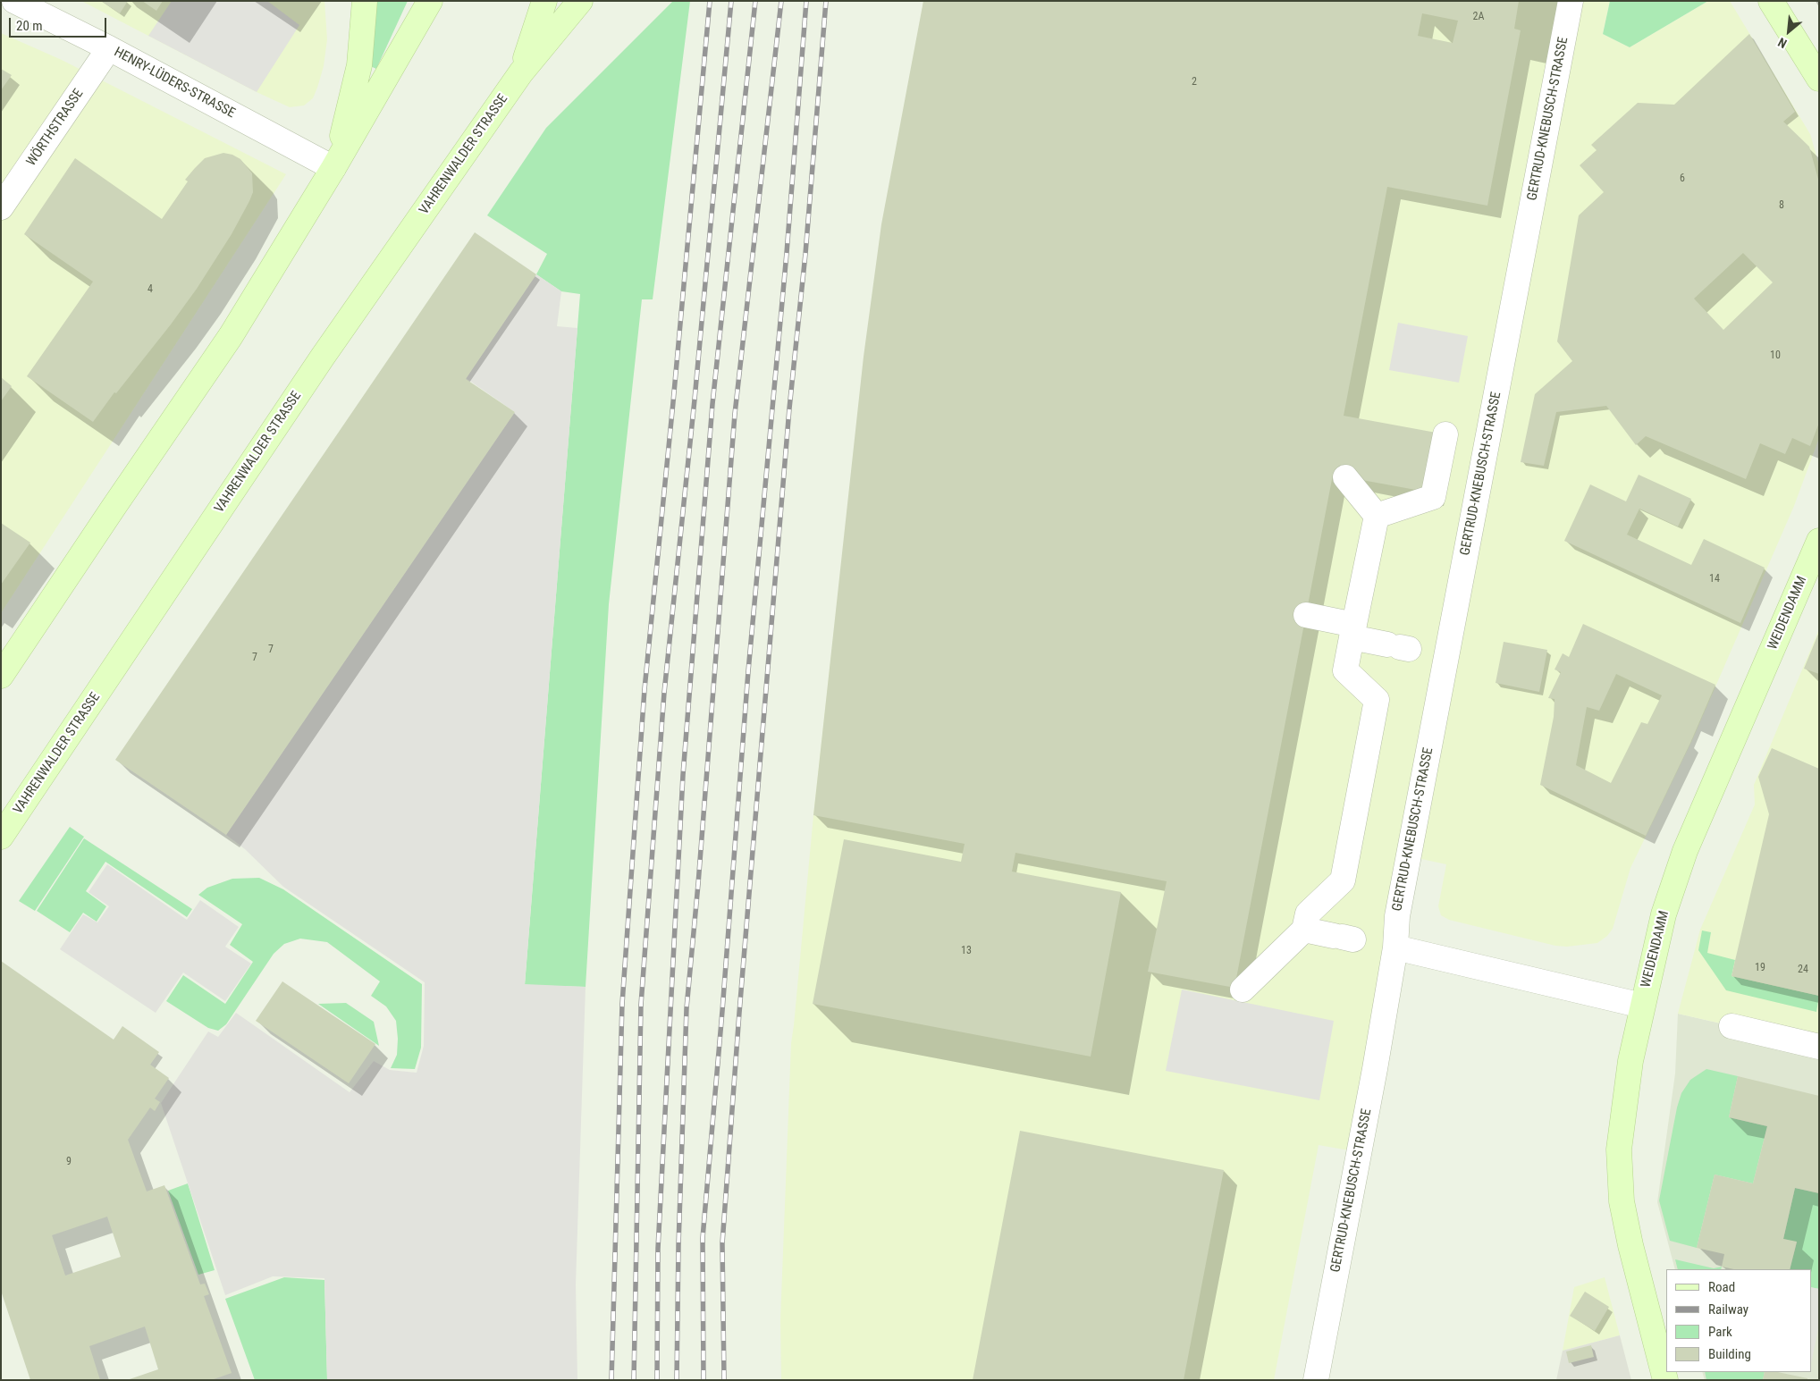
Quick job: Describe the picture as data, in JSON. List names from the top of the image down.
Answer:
{
  "streets": {
    "main road": ["VAHRENWALDER STRASSE", "WEIDENDAMM"],
    "street": ["HENRY-LÜDERS-STRASSE", "GERTRUD-KNEBUSCH-STRASSE", "WÖRTHSTRASSE"]
  },
  "crossings": [
    ["HENRY-LÜDERS-STRASSE", "WÖRTHSTRASSE"]
  ],
  "house_numbers": [
    "2A",
    "2",
    "6",
    "8",
    "4",
    "10",
    "14",
    "7",
    "7",
    "13",
    "19",
    "24",
    "9"
  ],
  "legend": [
    "Road",
    "Railway",
    "Park",
    "Building"
  ],
  "scale_bar": "20 m",
  "north": "bottom left"
}
